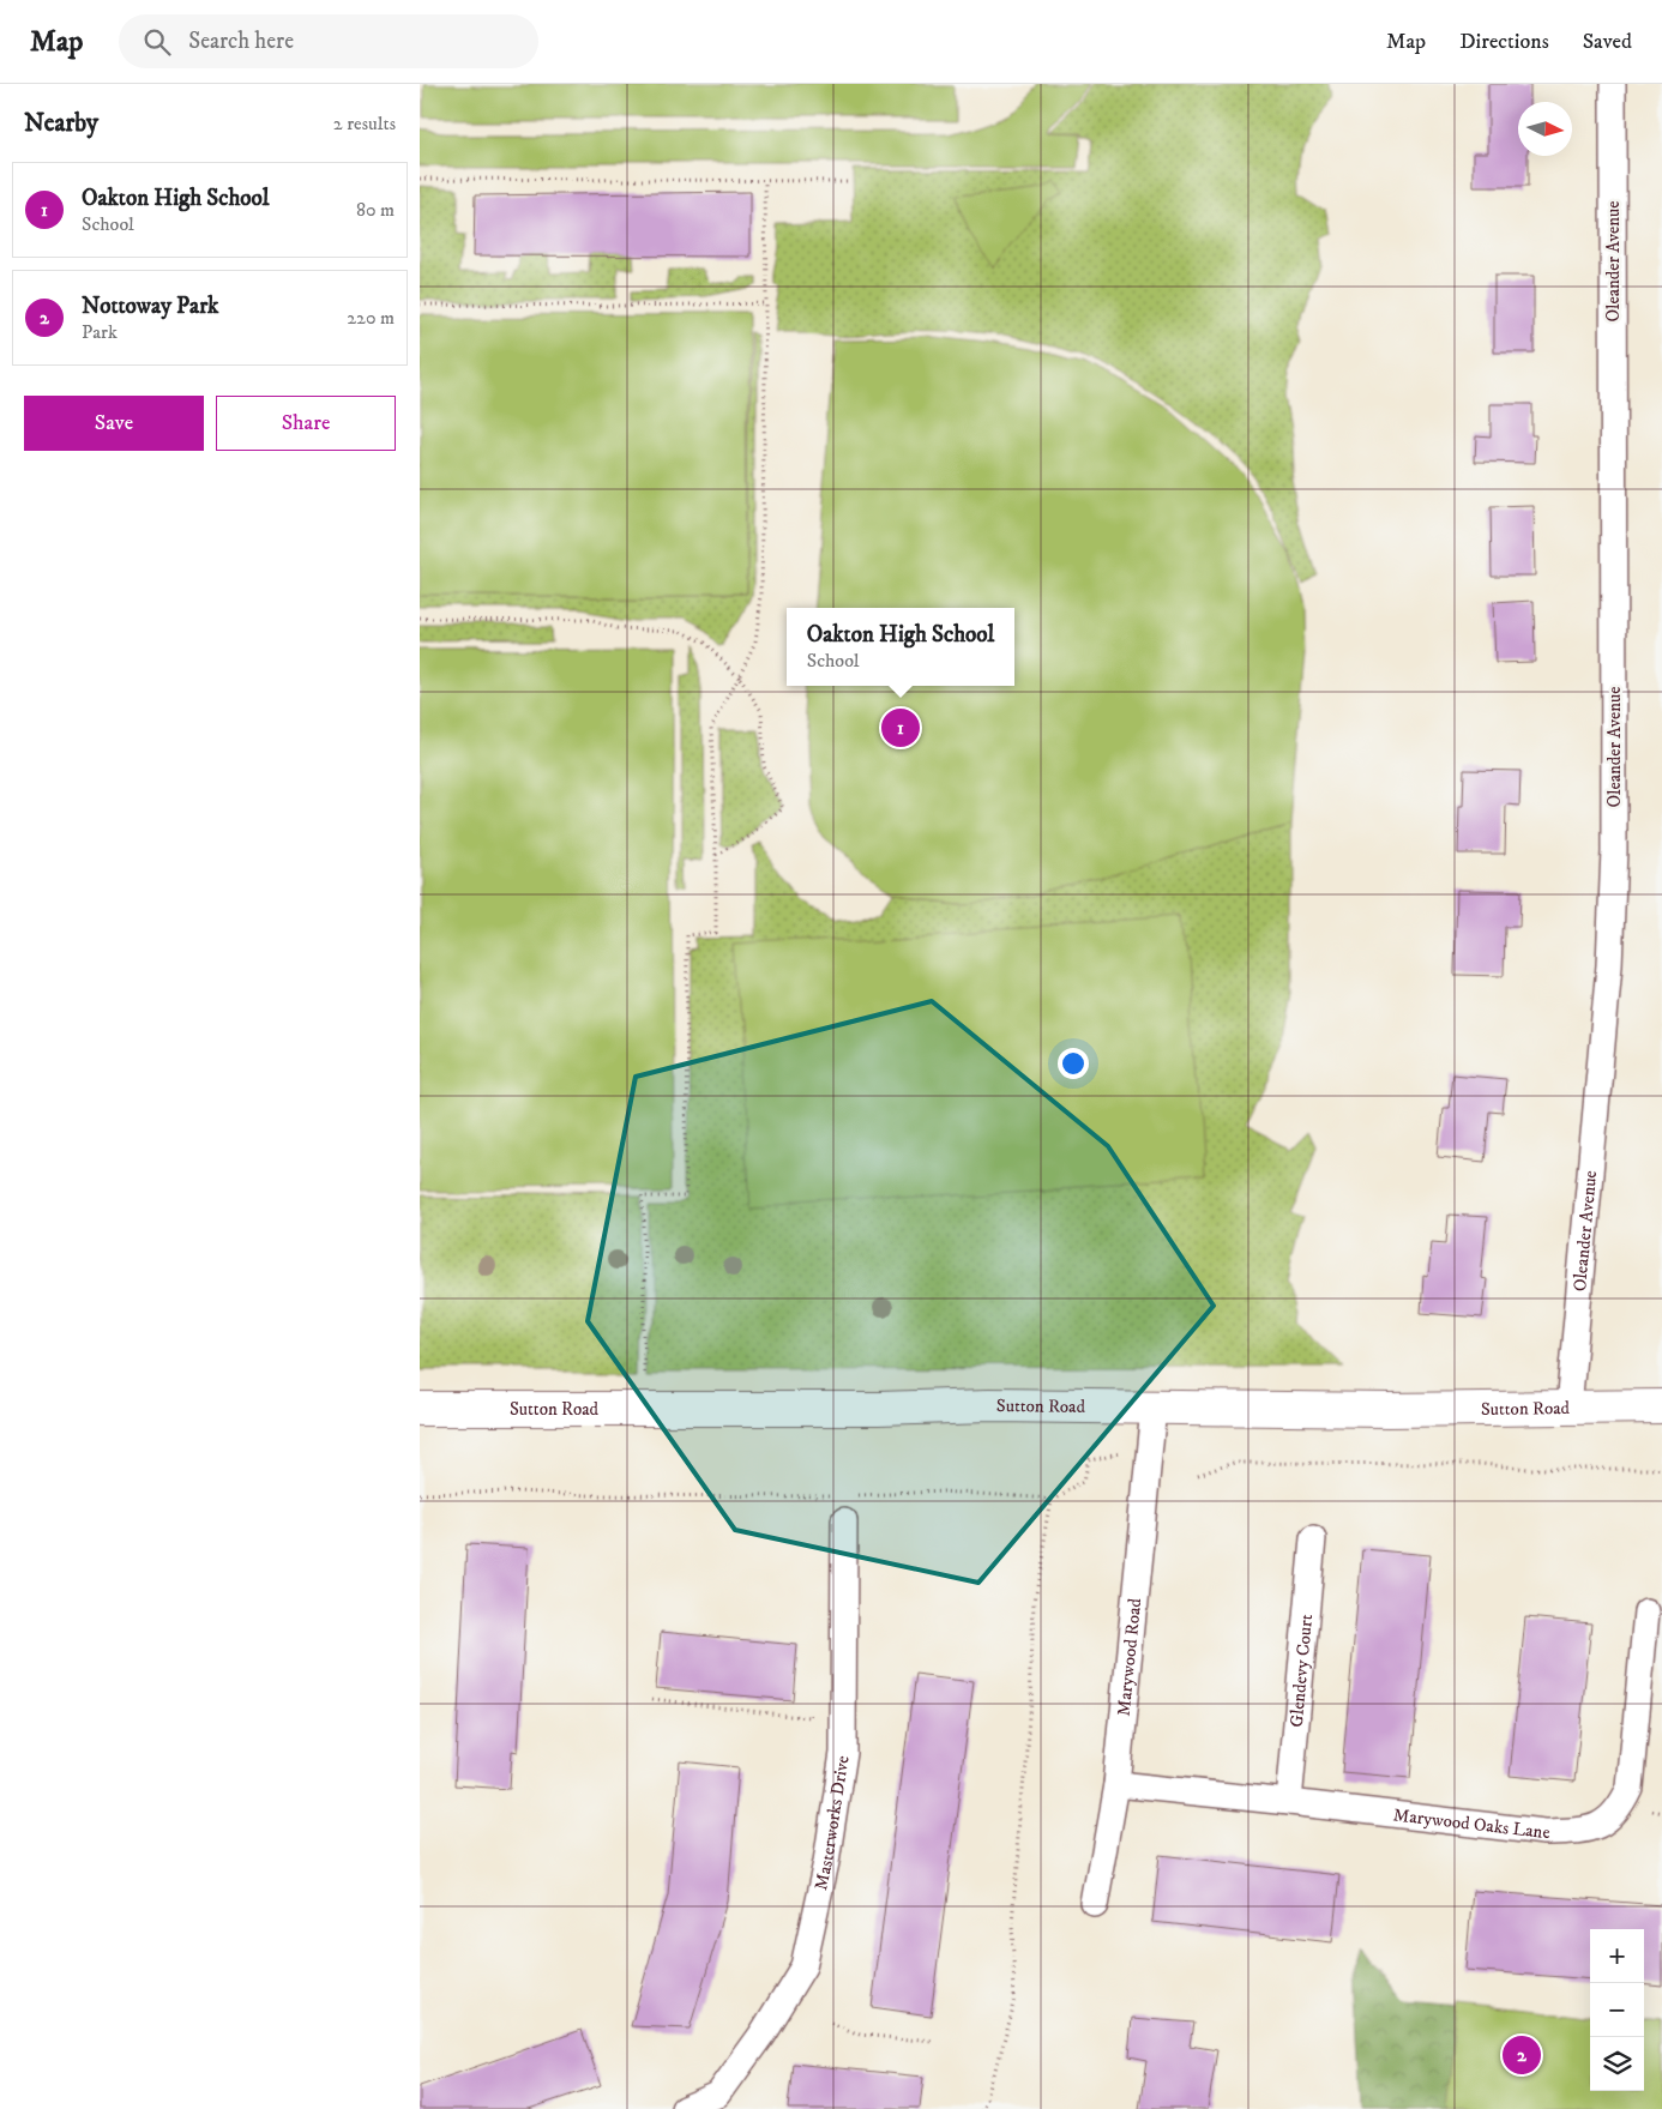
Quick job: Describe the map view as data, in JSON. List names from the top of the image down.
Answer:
{
  "streets": {
    "street": [
      "Oleander Avenue",
      "Sutton Road",
      "Marywood Road",
      "Glendevy Court",
      "Masterworks Drive",
      "Marywood Oaks Lane"
    ]
  },
  "crossings": [
    ["Oleander Avenue", "Sutton Road"],
    ["Sutton Road", "Marywood Road"],
    ["Marywood Road", "Marywood Oaks Lane"],
    ["Glendevy Court", "Marywood Oaks Lane"]
  ],
  "north": "right",
  "page": {
    "header": "Map",
    "search": "Search here",
    "nav": ["Map", "Directions", "Saved"],
    "heading": ["Nearby", "2 results"],
    "list": [
      {
        "mark": "1",
        "name": "Oakton High School",
        "note": "School",
        "value": "80 m"
      },
      {
        "mark": "2",
        "name": "Nottoway Park",
        "note": "Park",
        "value": "220 m"
      }
    ],
    "buttons": ["Save", "Share"],
    "popup": ["Oakton High School", "School"],
    "pins": ["1", "2"],
    "map_buttons": ["+", "−"]
  }
}
